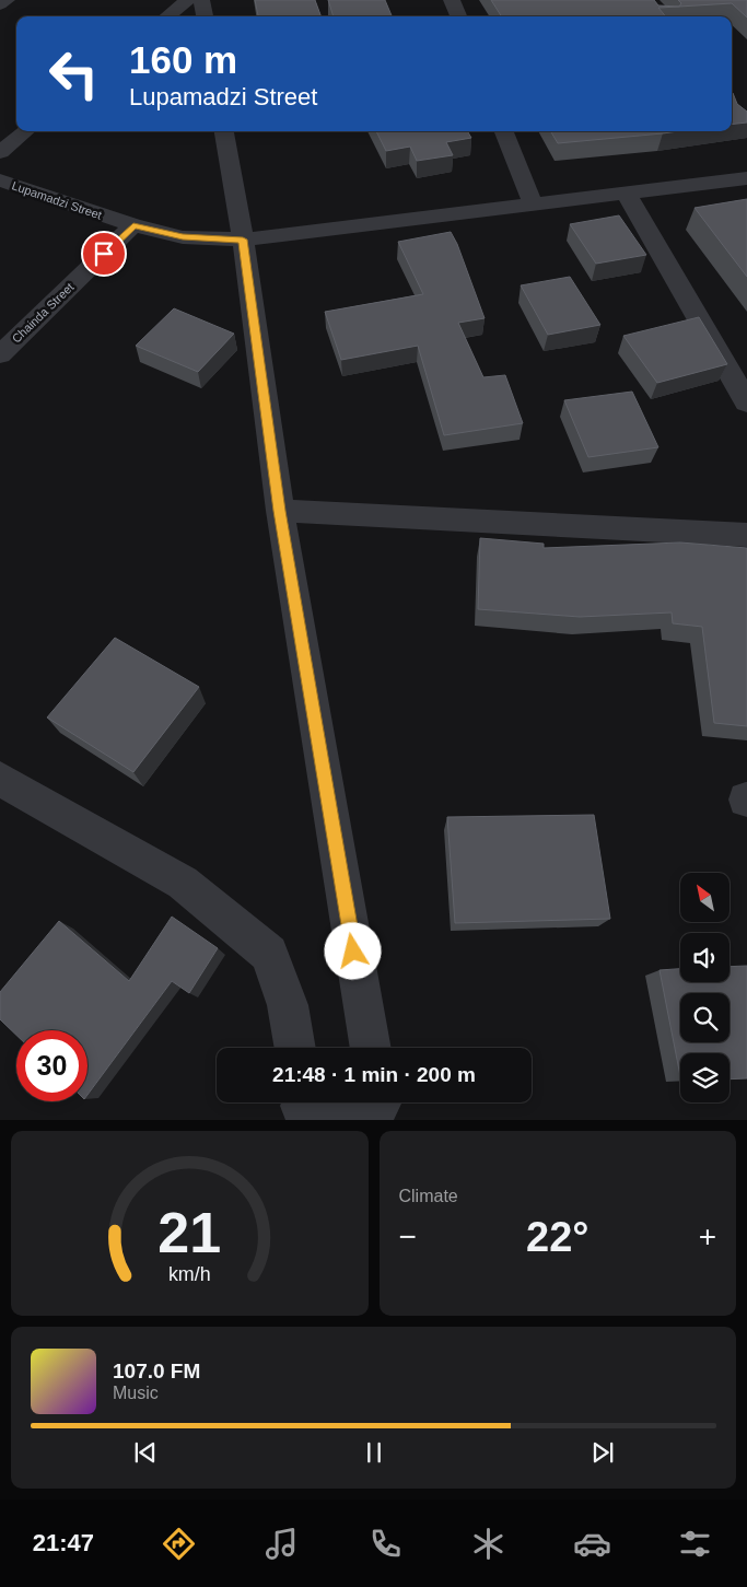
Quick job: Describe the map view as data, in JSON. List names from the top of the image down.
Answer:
{
  "streets": {
    "street": ["Lupamadzi Street", "Chainda Street"]
  },
  "crossings": [
    ["Lupamadzi Street", "Chainda Street"]
  ],
  "north": "top left",
  "page": {
    "turn": ["160 m", "Lupamadzi Street"],
    "limit": "30",
    "trip": "21:48 · 1 min · 200 m",
    "tile": "Climate",
    "heat": ["−", "22°", "+"],
    "song": ["107.0 FM", "Music"],
    "tabs": "21:47",
    "gauge": ["21", "km/h"]
  }
}
